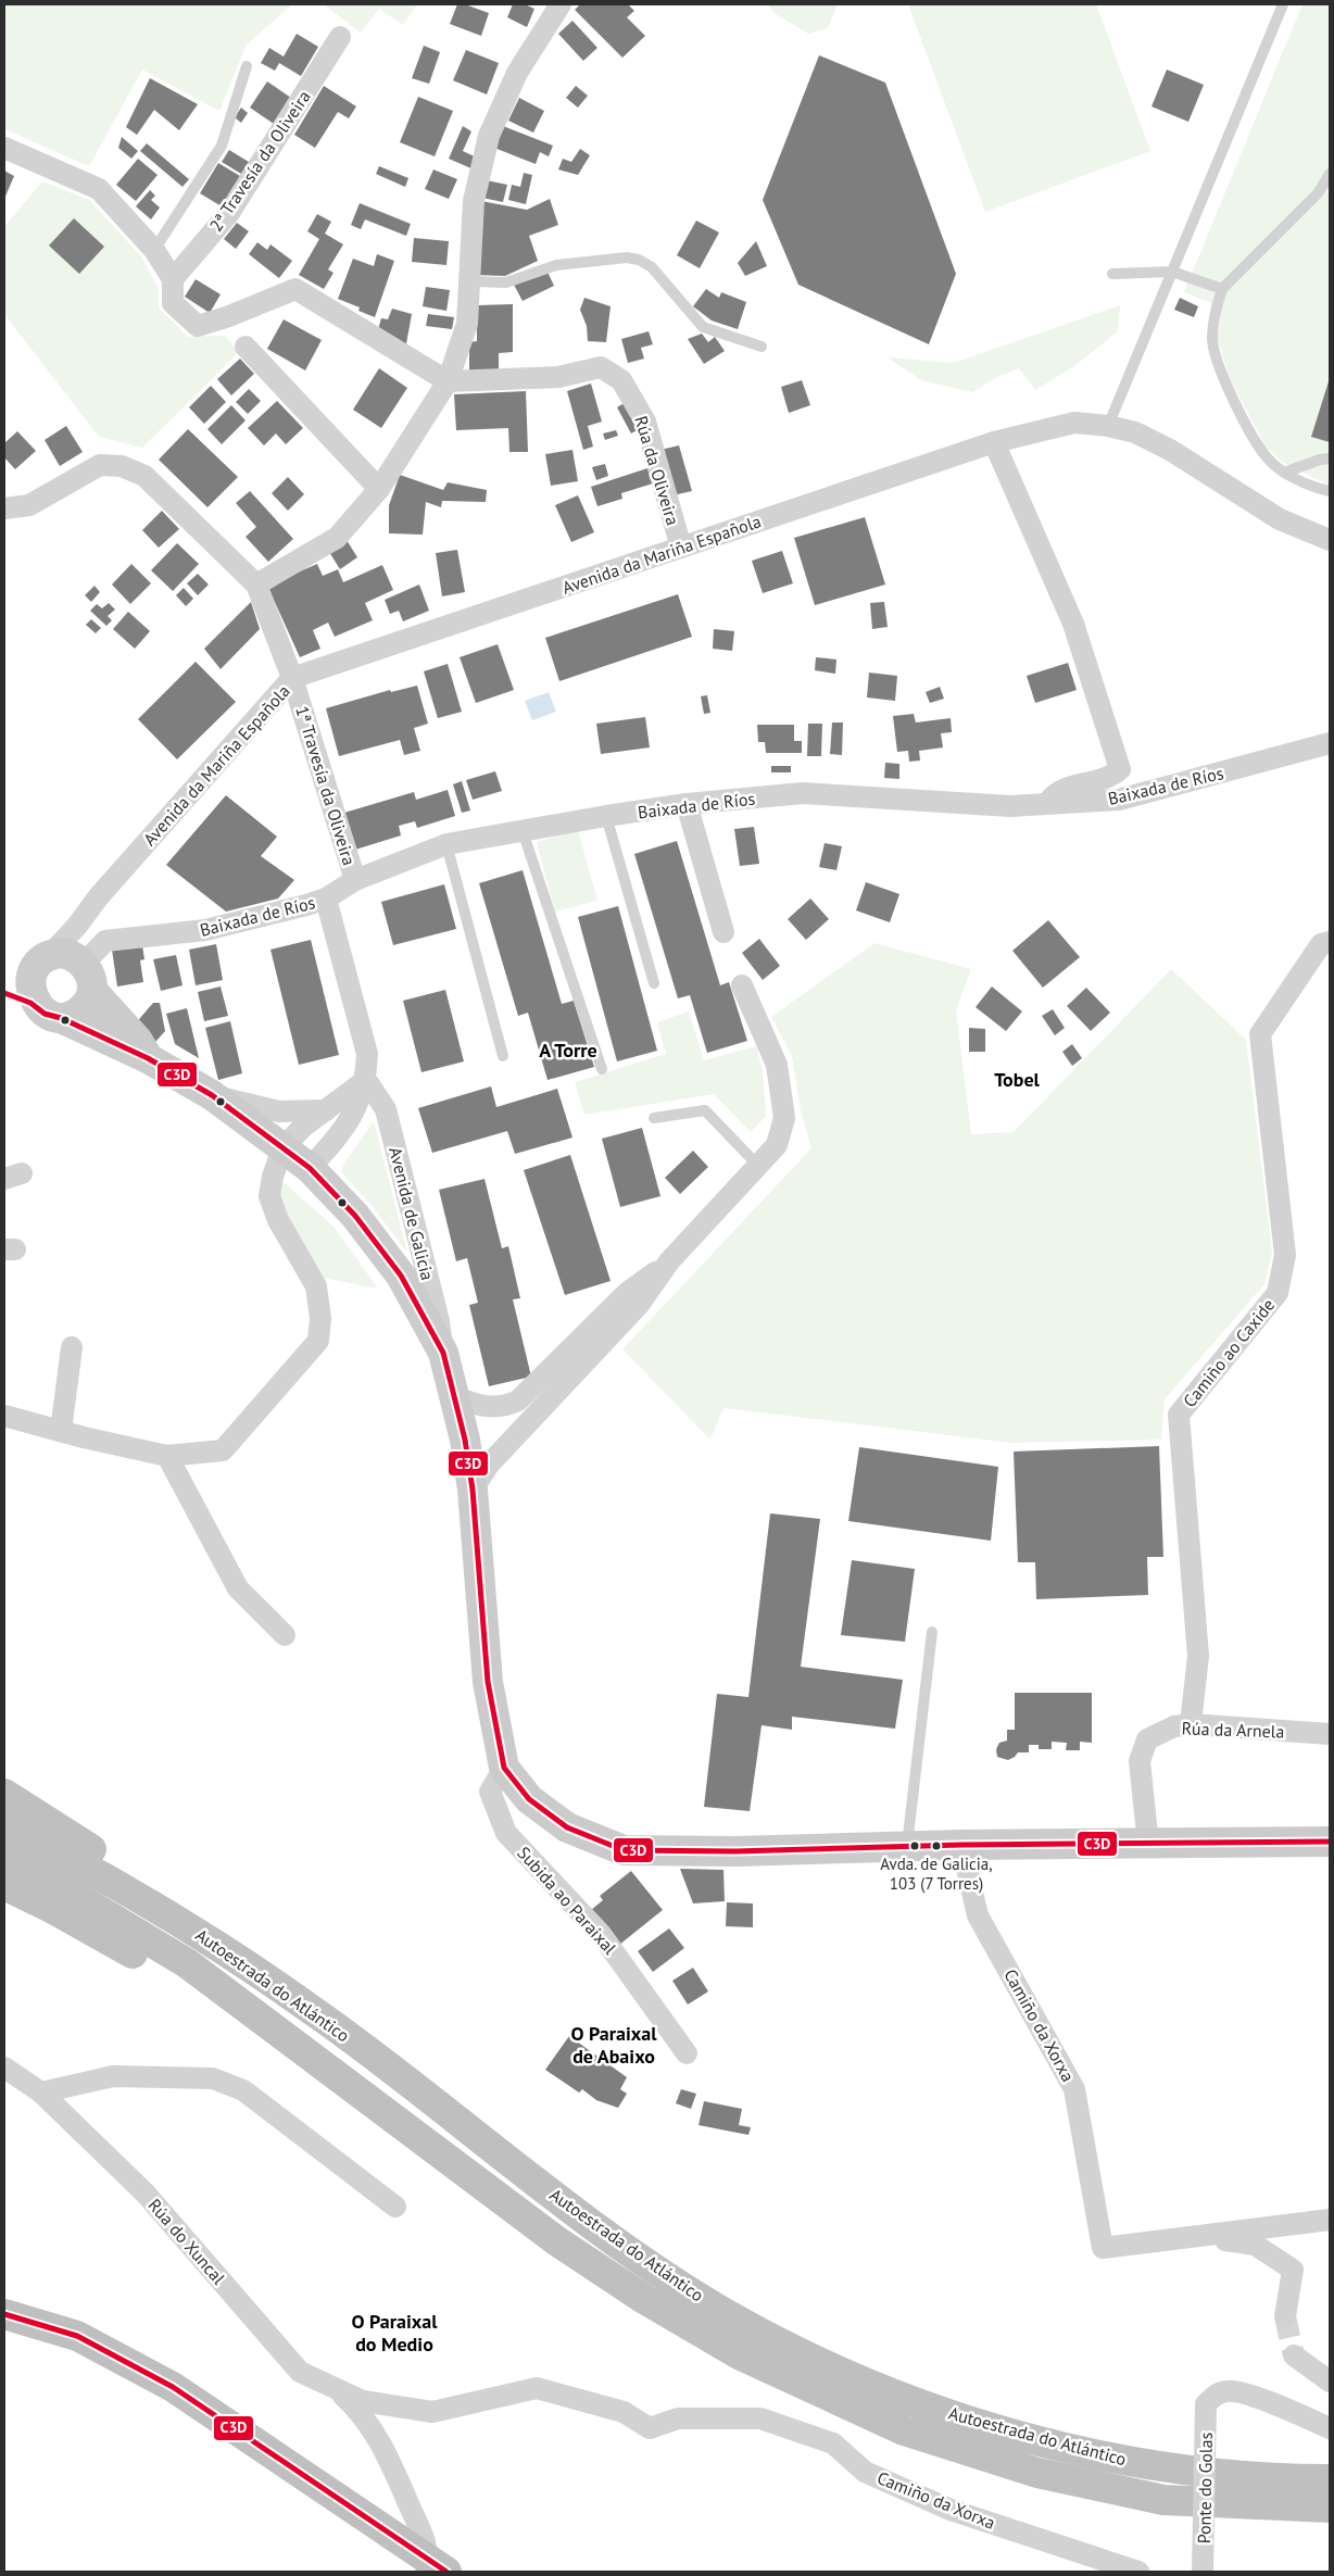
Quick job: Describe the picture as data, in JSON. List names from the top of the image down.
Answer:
{
  "streets": {
    "highway": ["Autoestrada do Atlántico"],
    "main road": ["Avenida de Galicia"],
    "street": [
      "2ª Travesía da Oliveira",
      "Rúa da Oliveira",
      "Avenida da Mariña Española",
      "1ª Travesía da Oliveira",
      "Baixada de Ríos",
      "Camiño ao Caxide",
      "Rúa da Arnela",
      "Subida ao Paraixal",
      "Camiño da Xorxa",
      "Rúa do Xuncal",
      "Ponte do Golas"
    ]
  },
  "crossings": [
    ["Rúa da Oliveira", "Avenida da Mariña Española"],
    ["Avenida da Mariña Española", "1ª Travesía da Oliveira"],
    ["Avenida da Mariña Española", "Baixada de Ríos"],
    ["1ª Travesía da Oliveira", "Baixada de Ríos"],
    ["Avenida de Galicia", "Rúa da Arnela"],
    ["Avenida de Galicia", "Subida ao Paraixal"],
    ["Avenida de Galicia", "Camiño da Xorxa"],
    ["Camiño ao Caxide", "Rúa da Arnela"],
    ["Camiño da Xorxa", "Rúa do Xuncal"]
  ],
  "districts": [
    "A Torre",
    "Tobel",
    "O Paraixal de Abaixo",
    "O Paraixal do Medio"
  ],
  "places": ["Avda. de Galicia, 103 (7 Torres)"],
  "lines": ["transit line C3D"]
}
